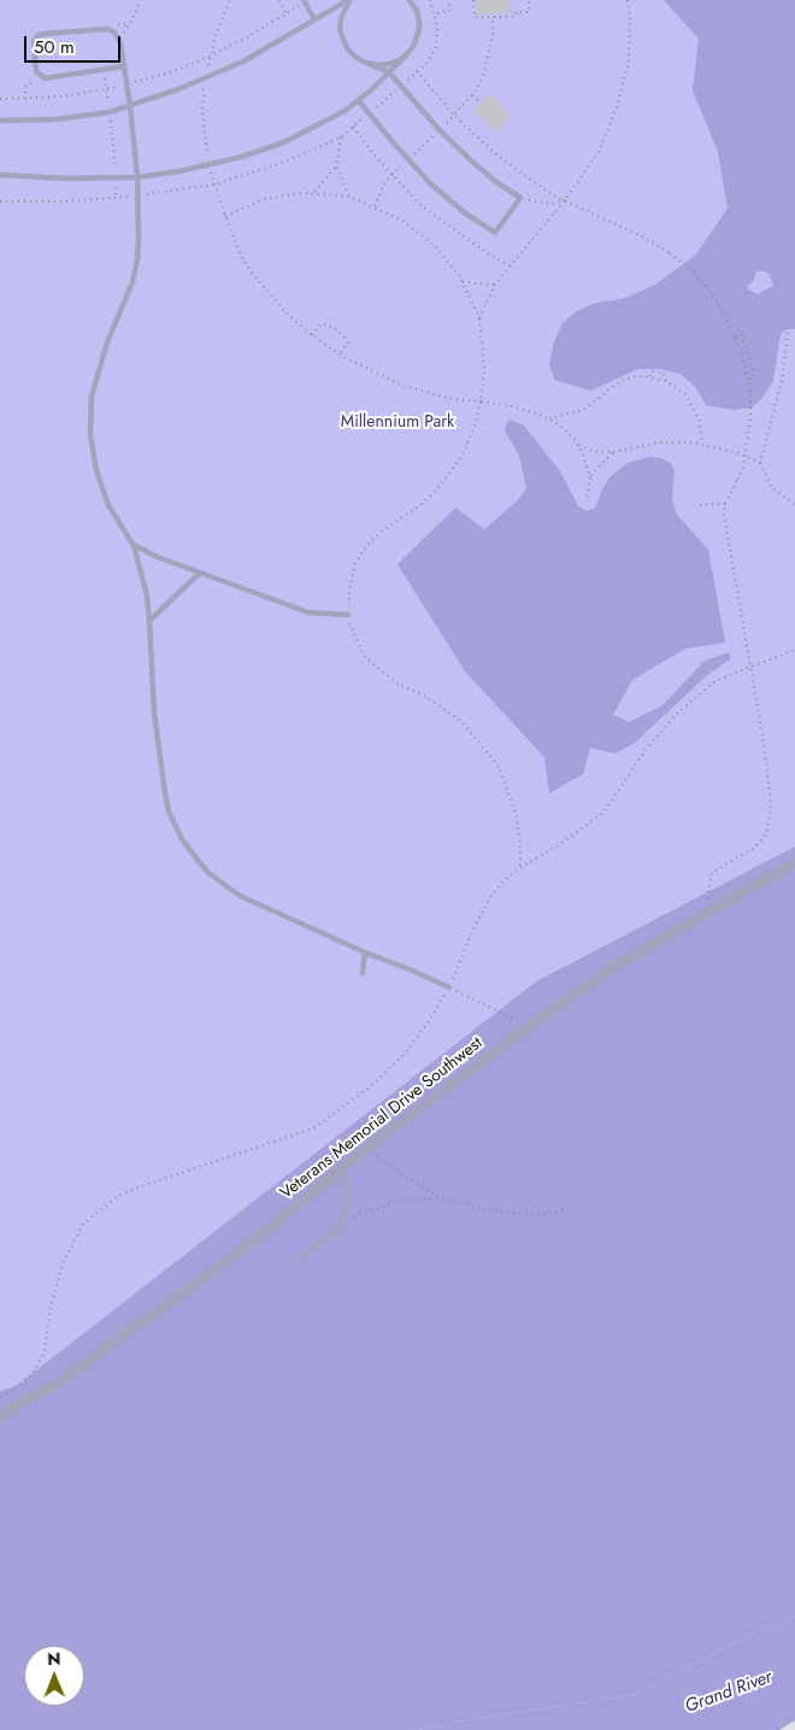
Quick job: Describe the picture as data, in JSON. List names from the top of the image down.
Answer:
{
  "streets": {
    "street": ["Veterans Memorial Drive Southwest"]
  },
  "water": ["Grand River"],
  "parks": ["Millennium Park"],
  "scale_bar": "50 m",
  "north": "top"
}
